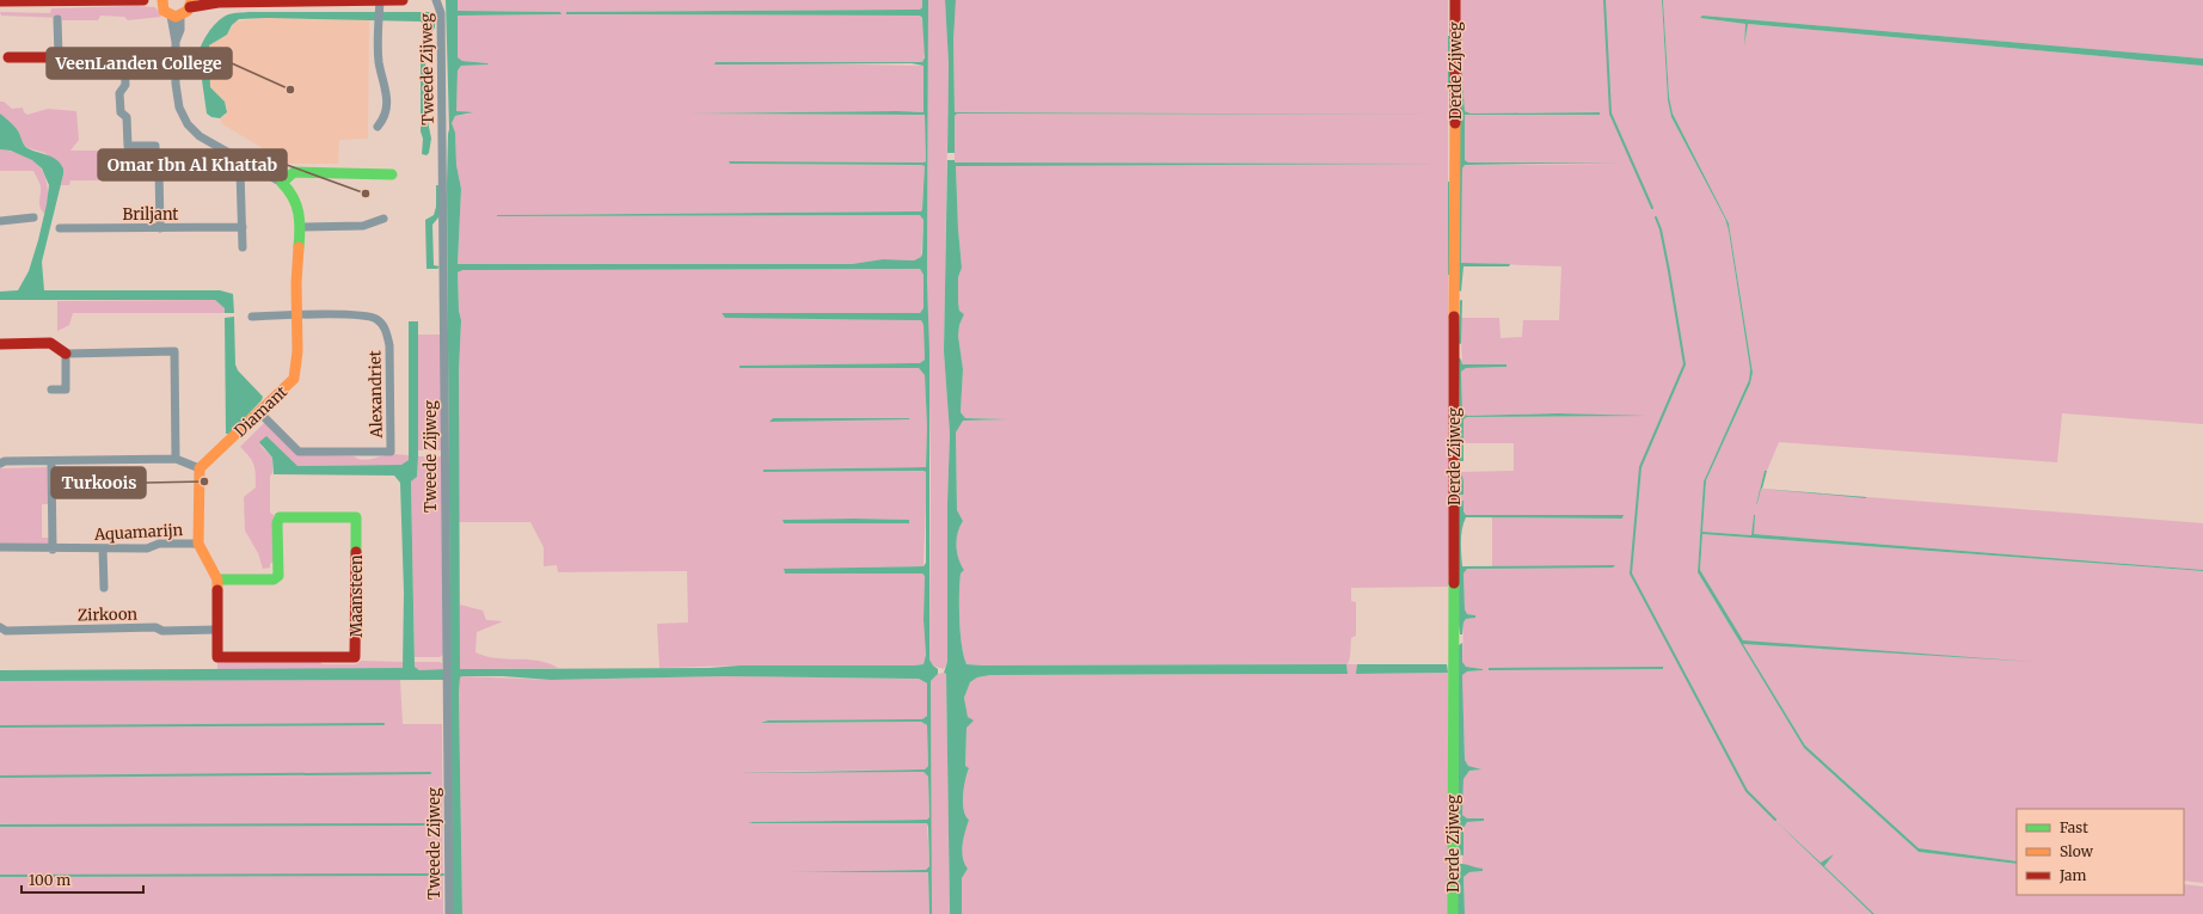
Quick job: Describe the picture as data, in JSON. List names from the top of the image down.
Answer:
{
  "streets": {
    "street": [
      "Tweede Zijweg",
      "Derde Zijweg",
      "Briljant",
      "Alexandriet",
      "Diamant",
      "Aquamarijn",
      "Maansteen",
      "Zirkoon"
    ]
  },
  "crossings": [
    ["Alexandriet", "Diamant"],
    ["Aquamarijn", "Zirkoon"],
    ["Maansteen", "Zirkoon"]
  ],
  "places": ["VeenLanden College", "Omar Ibn Al Khattab", "Turkoois"],
  "legend": ["Fast", "Slow", "Jam"],
  "scale_bar": "100 m"
}
